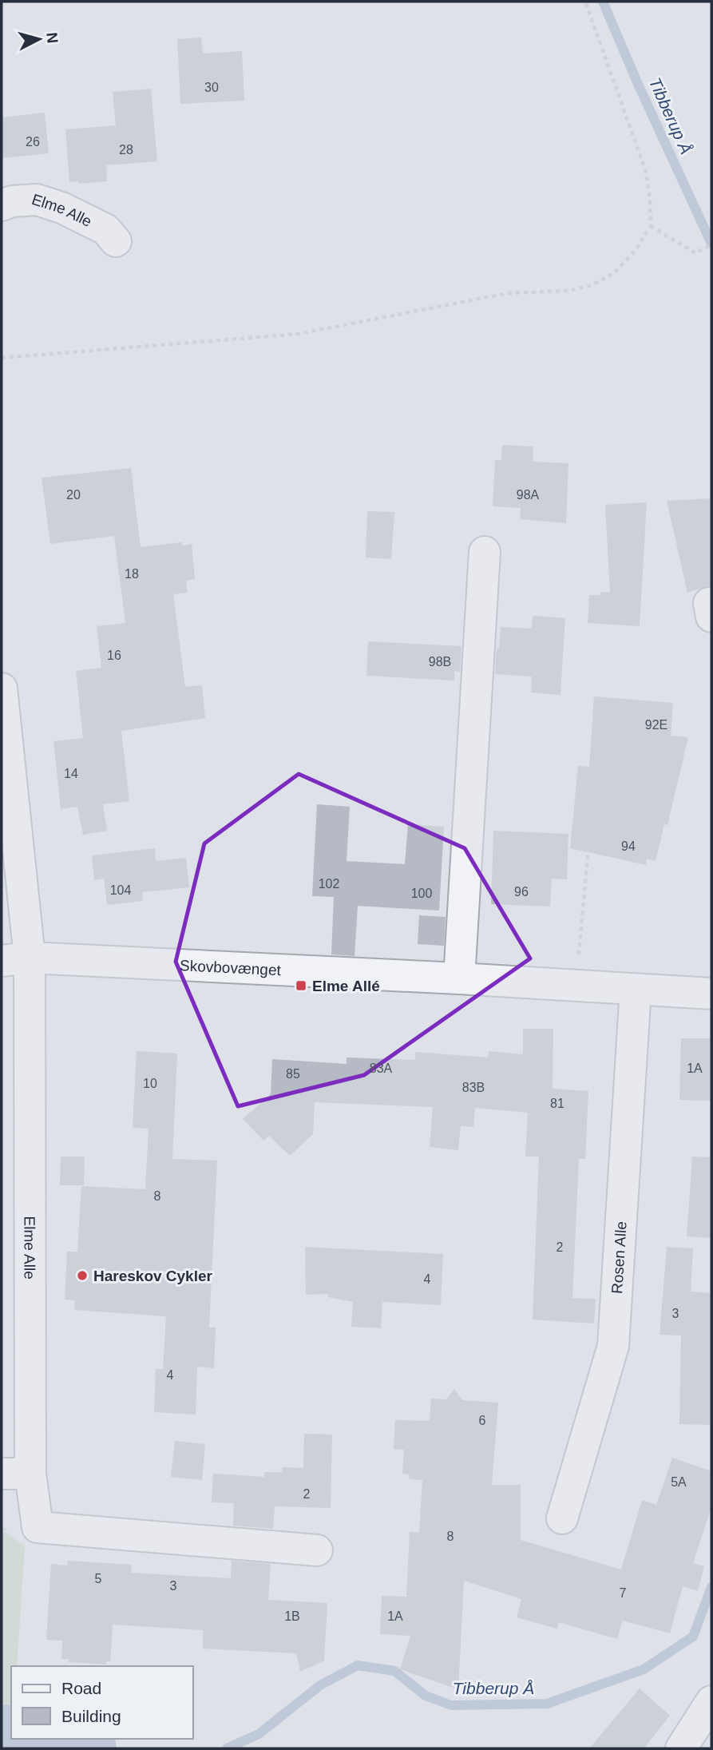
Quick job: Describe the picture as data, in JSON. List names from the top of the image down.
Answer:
{
  "streets": {
    "street": ["Elme Alle", "Skovbovænget", "Rosen Alle"]
  },
  "crossings": [
    ["Elme Alle", "Skovbovænget"],
    ["Skovbovænget", "Rosen Alle"]
  ],
  "water": ["Tibberup Å"],
  "places": {
    "transit": ["Elme Allé"],
    "other": ["Hareskov Cykler"]
  },
  "house_numbers": [
    "30",
    "26",
    "28",
    "20",
    "98A",
    "18",
    "16",
    "98B",
    "92E",
    "14",
    "94",
    "102",
    "104",
    "96",
    "100",
    "83A",
    "1A",
    "85",
    "10",
    "83B",
    "81",
    "8",
    "2",
    "4",
    "3",
    "4",
    "6",
    "5A",
    "2",
    "8",
    "5",
    "3",
    "7",
    "1B",
    "1A"
  ],
  "legend": ["Road", "Building"],
  "north": "right"
}
